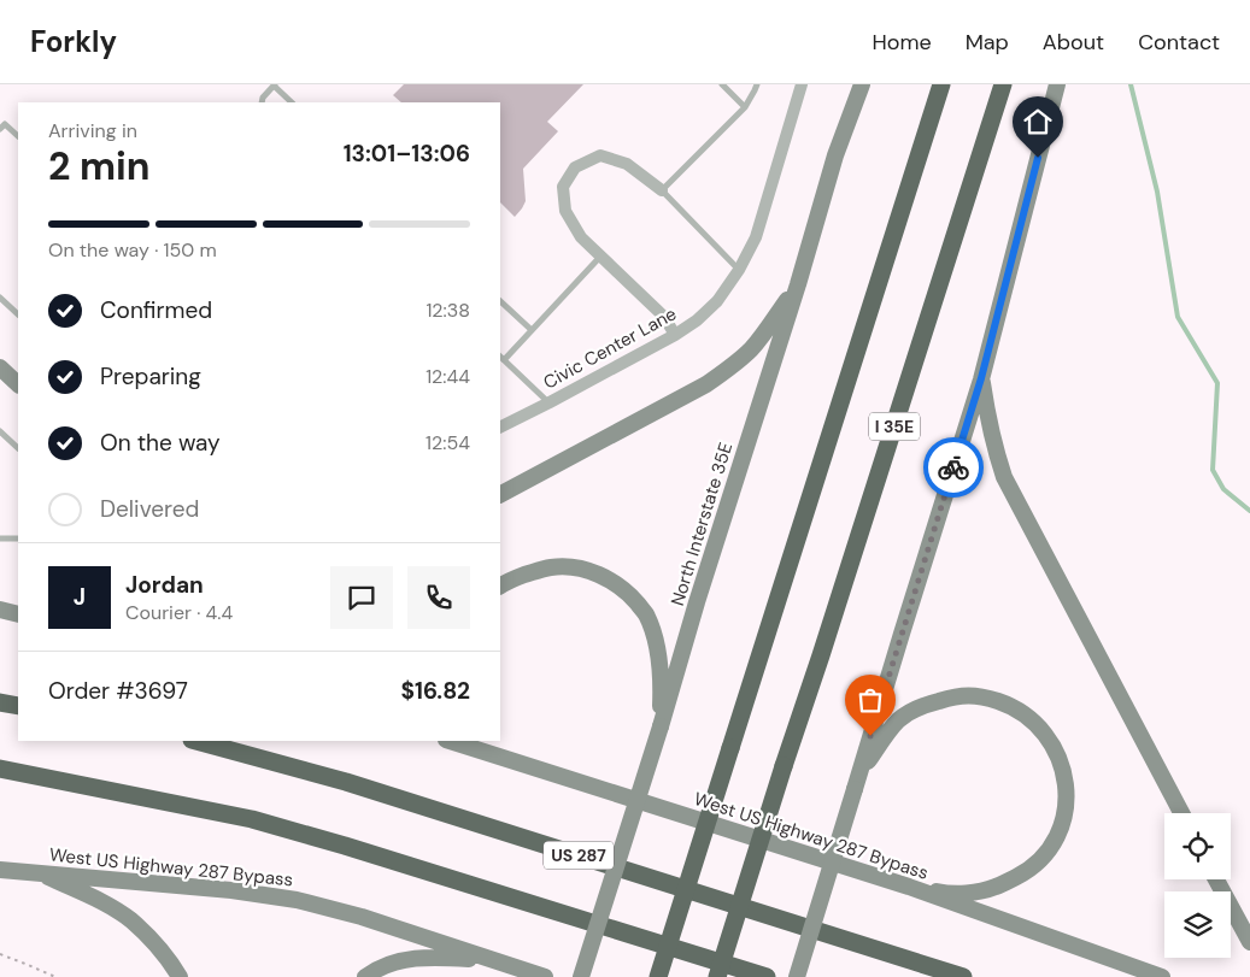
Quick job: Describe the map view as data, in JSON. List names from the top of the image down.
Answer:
{
  "streets": {
    "highway": ["I 35E", "US 287"],
    "main road": ["North Interstate 35E", "West US Highway 287 Bypass"],
    "street": ["Civic Center Lane"]
  },
  "page": {
    "header": "Forkly",
    "nav": [
      "Home",
      "Map",
      "About",
      "Contact"
    ],
    "heading": ["2 min", "Arriving in", "13:01–13:06"],
    "panel": [
      "Jordan",
      "Courier · 4.4",
      "Order #3697",
      "$16.82"
    ],
    "bar": "On the way · 150 m",
    "list": [
      ["Confirmed", "12:38"],
      ["Preparing", "12:44"],
      ["On the way", "12:54"],
      "Delivered"
    ],
    "round": "J"
  }
}
